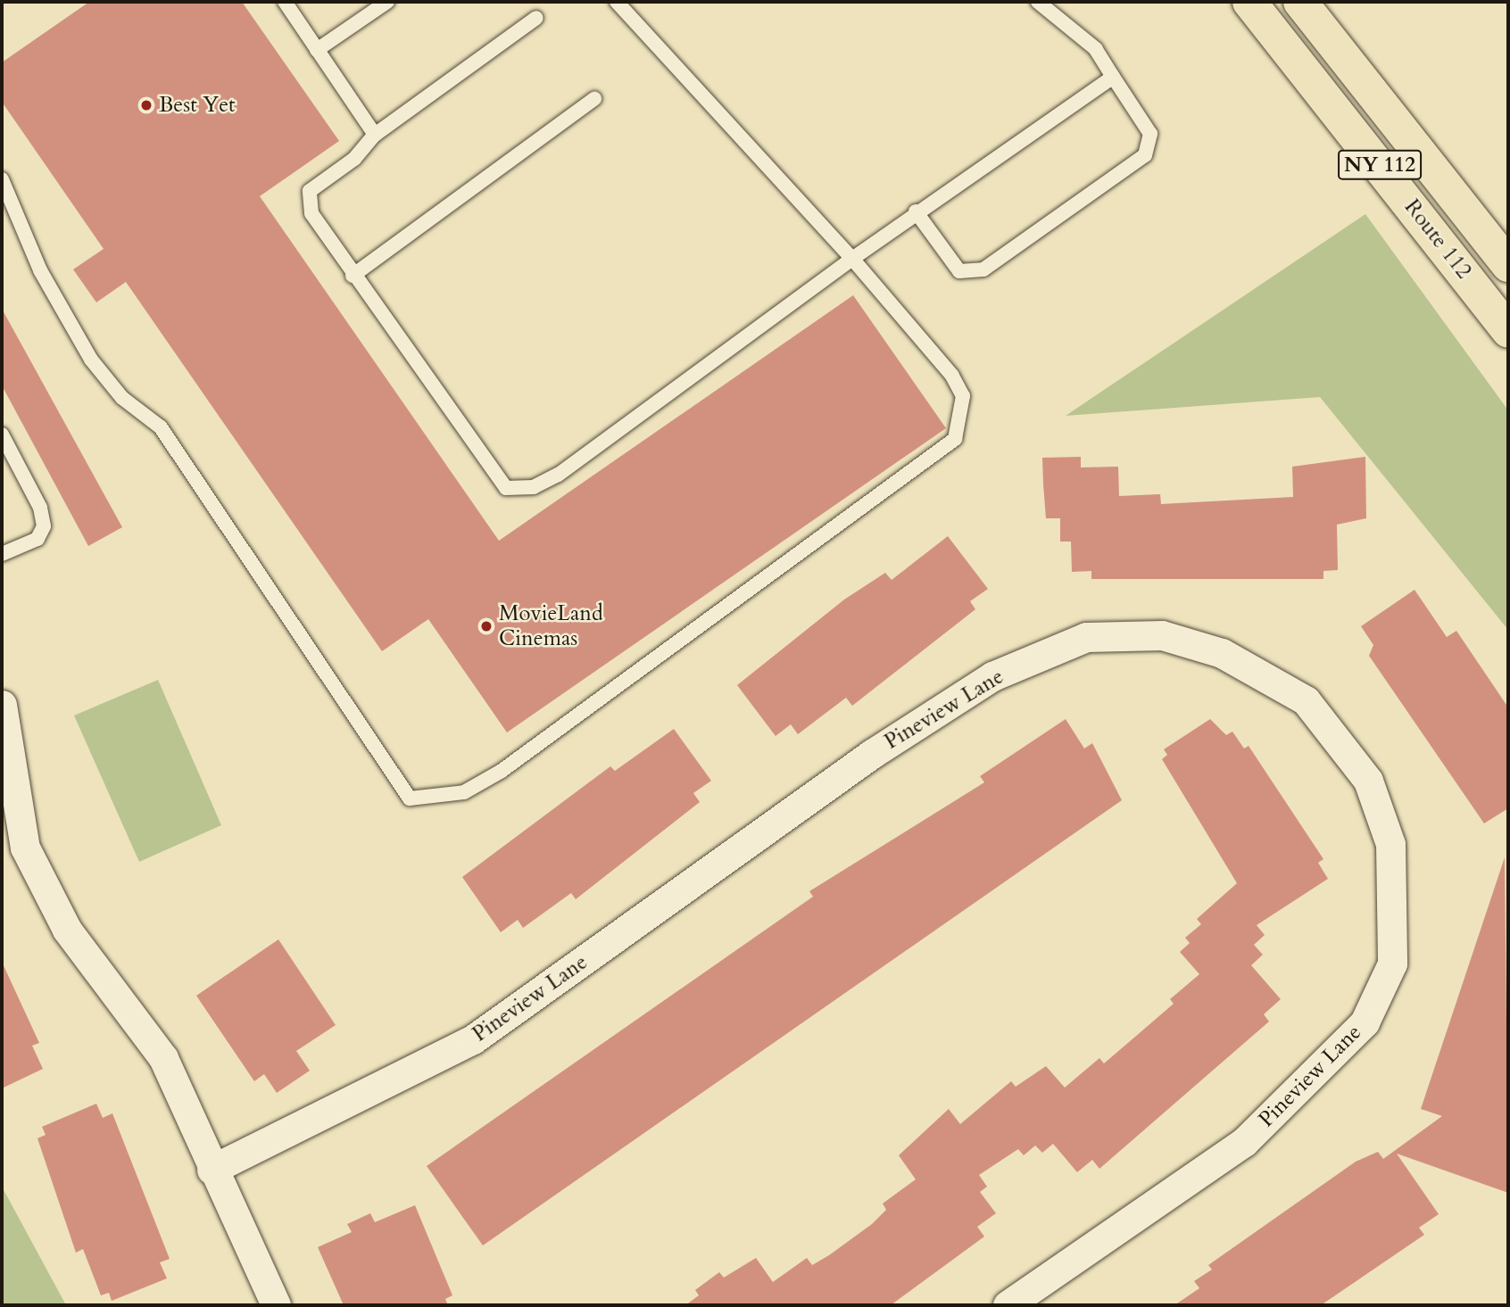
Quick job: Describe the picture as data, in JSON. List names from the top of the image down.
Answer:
{
  "streets": {
    "main road": ["NY 112", "Route 112"],
    "street": ["Pineview Lane"]
  },
  "places": ["Best Yet", "MovieLand Cinemas"]
}
